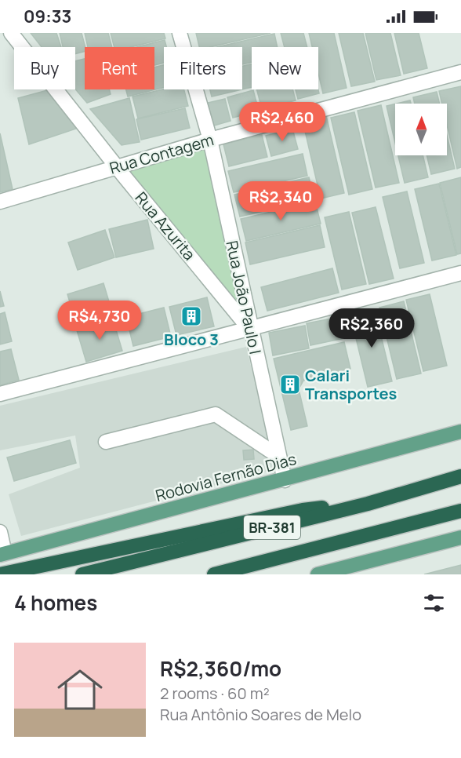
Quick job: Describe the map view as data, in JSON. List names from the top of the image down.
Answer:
{
  "streets": {
    "highway": ["BR-381"],
    "main road": ["Rodovia Fernão Dias"],
    "street": ["Rua Contagem", "Rua Azurita", "Rua João Paulo I"]
  },
  "crossings": [
    ["Rua Contagem", "Rua Azurita"],
    ["Rua Contagem", "Rua João Paulo I"],
    ["Rua Azurita", "Rua João Paulo I"],
    ["Rua João Paulo I", "Rodovia Fernão Dias"]
  ],
  "places": {
    "building": ["Bloco 3", "Calari Transportes"]
  },
  "north": "top",
  "page": {
    "status": "09:33",
    "chip": [
      "Buy",
      "Rent",
      "Filters",
      "New"
    ],
    "price": [
      "R$2,460",
      "R$2,340",
      "R$4,730",
      "R$2,360"
    ],
    "heading": "4 homes",
    "list": [
      {
        "name": "R$2,360/mo",
        "note": "2 rooms · 60 m² · Rua Antônio Soares de Melo"
      }
    ]
  }
}
